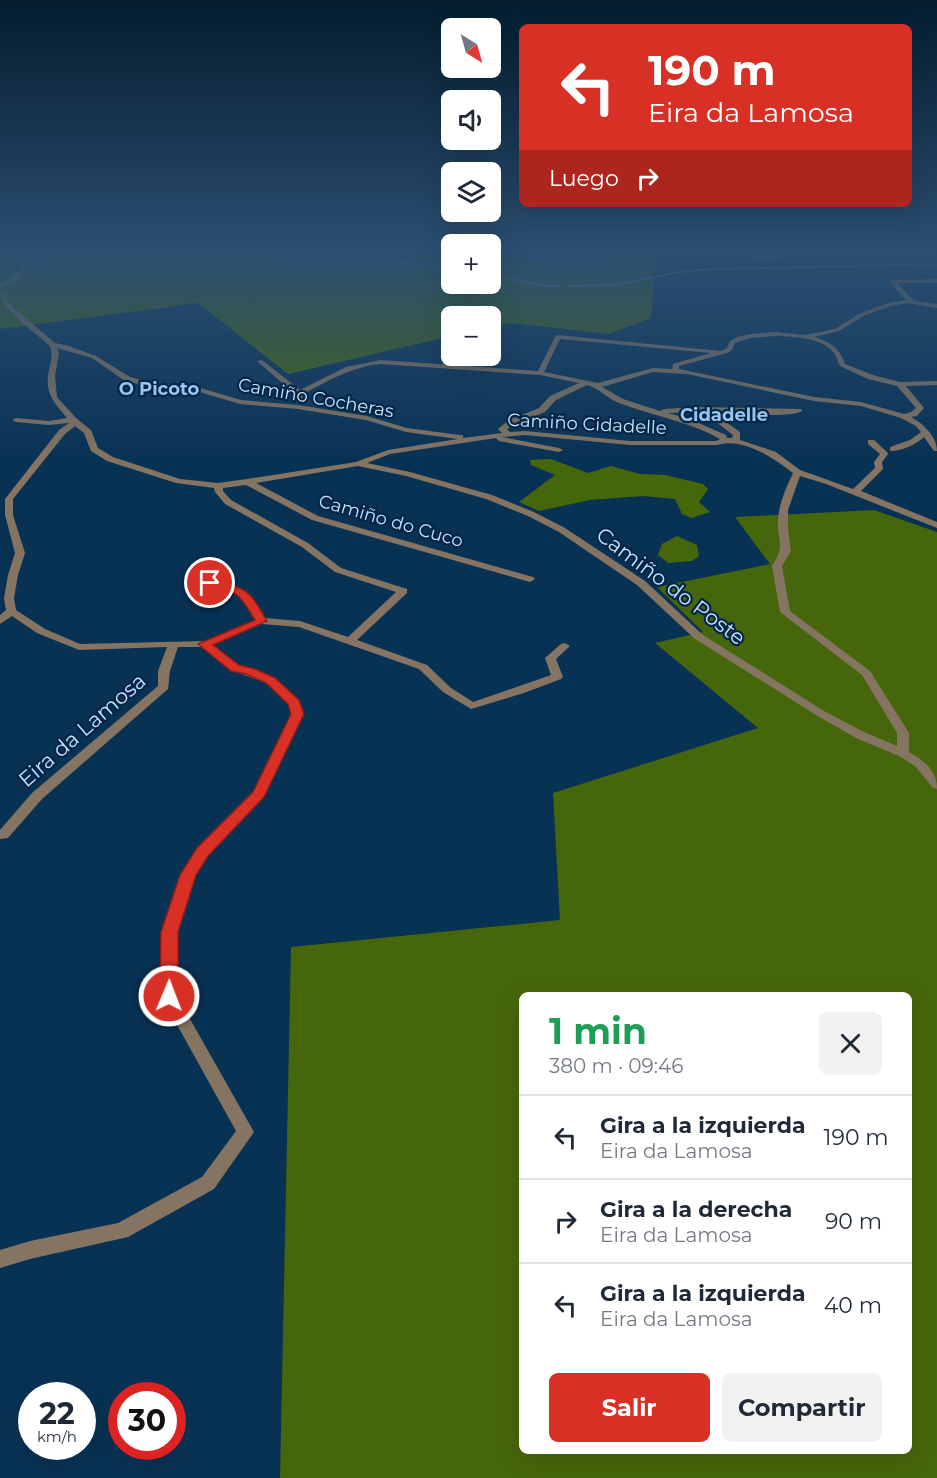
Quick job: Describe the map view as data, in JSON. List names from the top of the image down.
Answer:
{
  "streets": {
    "street": [
      "Camiño Cocheras",
      "Camiño Cidadelle",
      "Camiño do Cuco",
      "Camiño do Poste",
      "Eira da Lamosa"
    ]
  },
  "crossings": [
    ["Camiño Cocheras", "Camiño Cidadelle"],
    ["Camiño Cidadelle", "Camiño do Cuco"],
    ["Camiño Cidadelle", "Camiño do Poste"]
  ],
  "districts": ["O Picoto", "Cidadelle"],
  "north": "bottom right",
  "page": {
    "map_buttons": ["+", "−"],
    "turn": ["190 m", "Eira da Lamosa"],
    "then": "Luego",
    "heading": ["1 min", "380 m · 09:46"],
    "list": [
      {
        "name": "Gira a la izquierda",
        "note": "Eira da Lamosa",
        "value": "190 m"
      },
      {
        "name": "Gira a la derecha",
        "note": "Eira da Lamosa",
        "value": "90 m"
      },
      {
        "name": "Gira a la izquierda",
        "note": "Eira da Lamosa",
        "value": "40 m"
      }
    ],
    "buttons": ["Salir", "Compartir"],
    "speed": "22 km/h",
    "limit": "30"
  }
}
